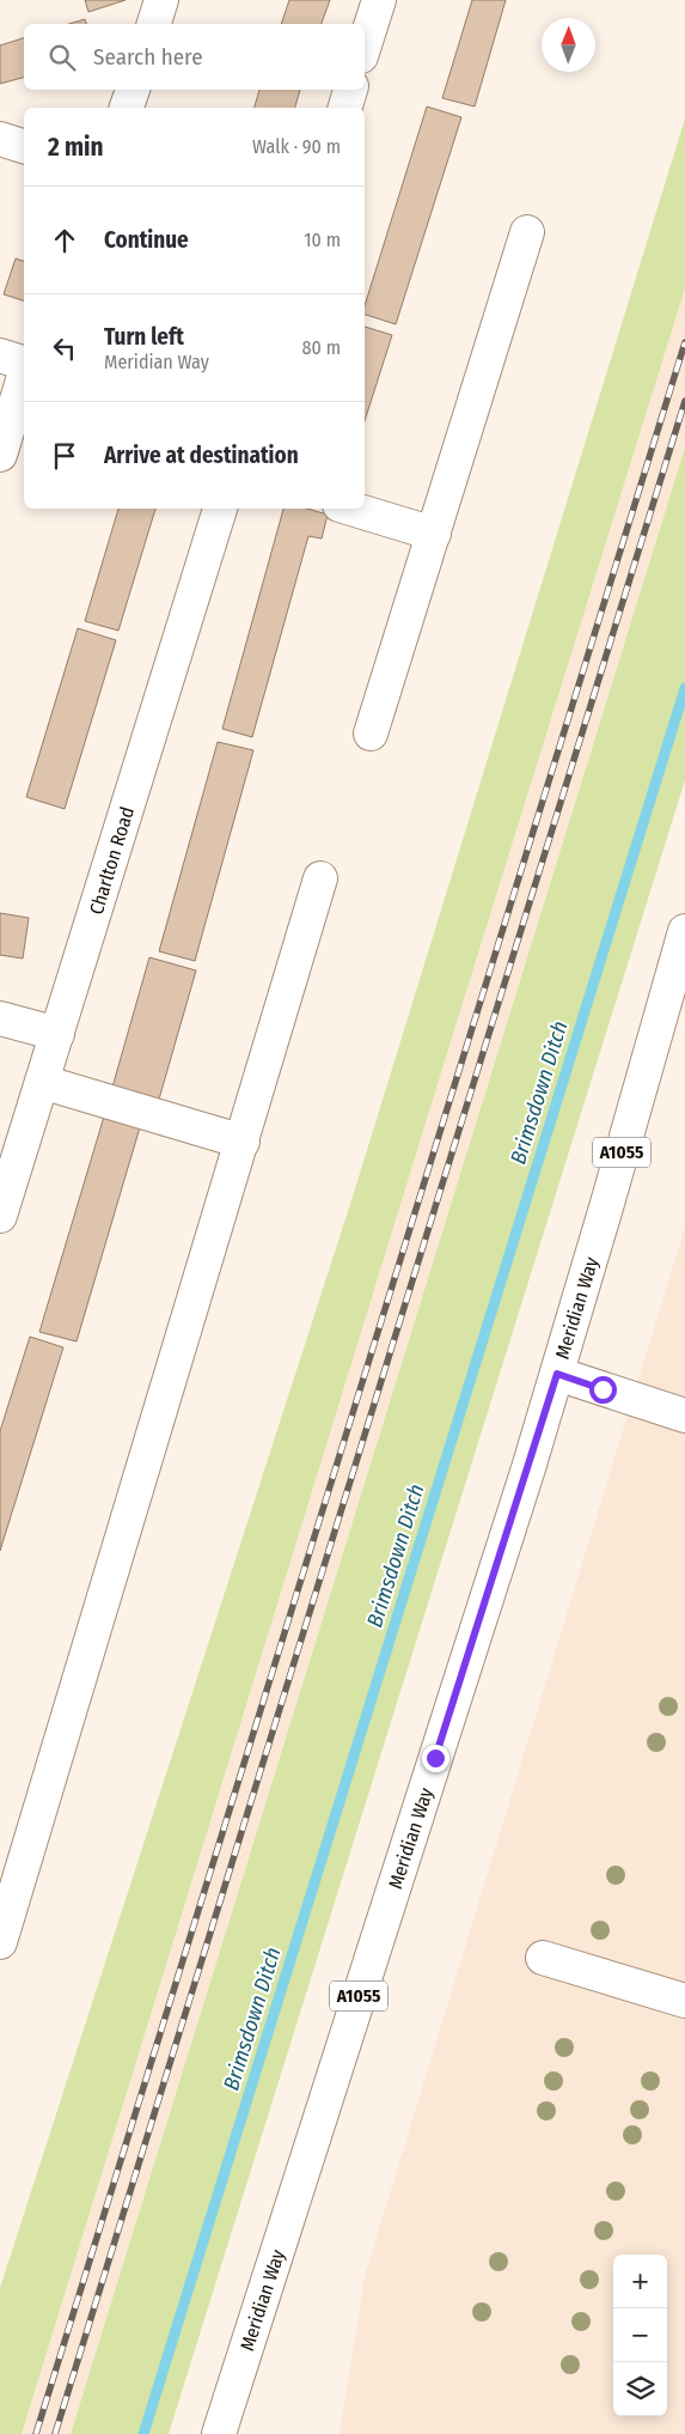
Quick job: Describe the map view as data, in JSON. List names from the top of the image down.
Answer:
{
  "streets": {
    "main road": ["Charlton Road", "A1055", "Meridian Way"]
  },
  "water": ["Brimsdown Ditch"],
  "north": "top",
  "page": {
    "search": "Search here",
    "heading": ["2 min", "Walk · 90 m"],
    "list": [
      ["Continue", "10 m"],
      ["Turn left", "Meridian Way", "80 m"],
      "Arrive at destination"
    ],
    "map_buttons": ["+", "−"]
  }
}
